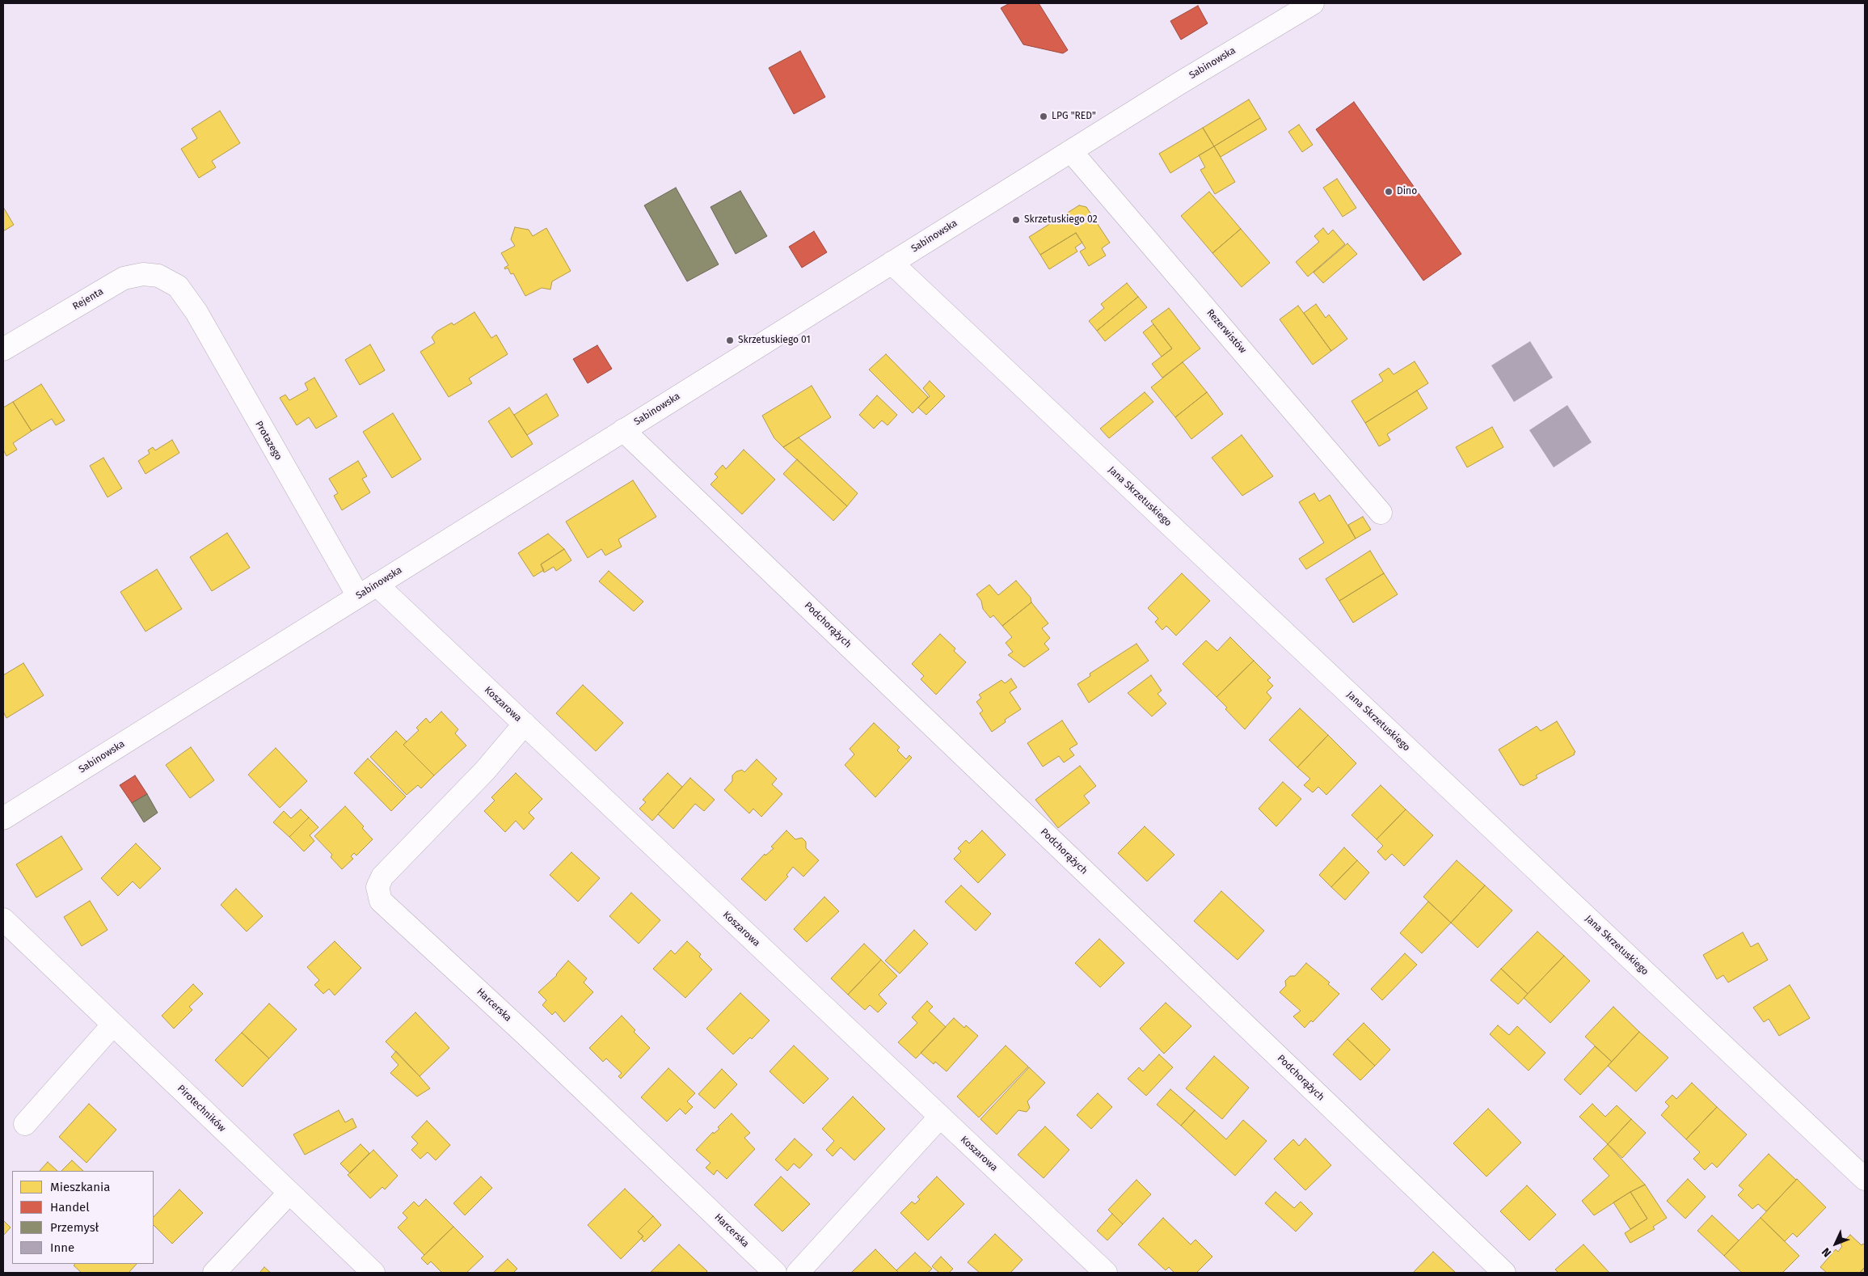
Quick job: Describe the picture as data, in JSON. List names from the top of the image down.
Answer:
{
  "streets": {
    "street": [
      "Sabinowska",
      "Rejenta",
      "Rezerwistów",
      "Protazego",
      "Jana Skrzetuskiego",
      "Podchorążych",
      "Koszarowa",
      "Harcerska",
      "Pirotechników"
    ]
  },
  "crossings": [
    ["Sabinowska", "Rezerwistów"],
    ["Sabinowska", "Protazego"],
    ["Sabinowska", "Jana Skrzetuskiego"],
    ["Sabinowska", "Podchorążych"],
    ["Sabinowska", "Koszarowa"],
    ["Rejenta", "Protazego"],
    ["Koszarowa", "Harcerska"]
  ],
  "places": [
    "LPG \"RED\"",
    "Dino",
    "Skrzetuskiego 02",
    "Skrzetuskiego 01"
  ],
  "legend": [
    "Mieszkania",
    "Handel",
    "Przemysł",
    "Inne"
  ],
  "north": "bottom left"
}
